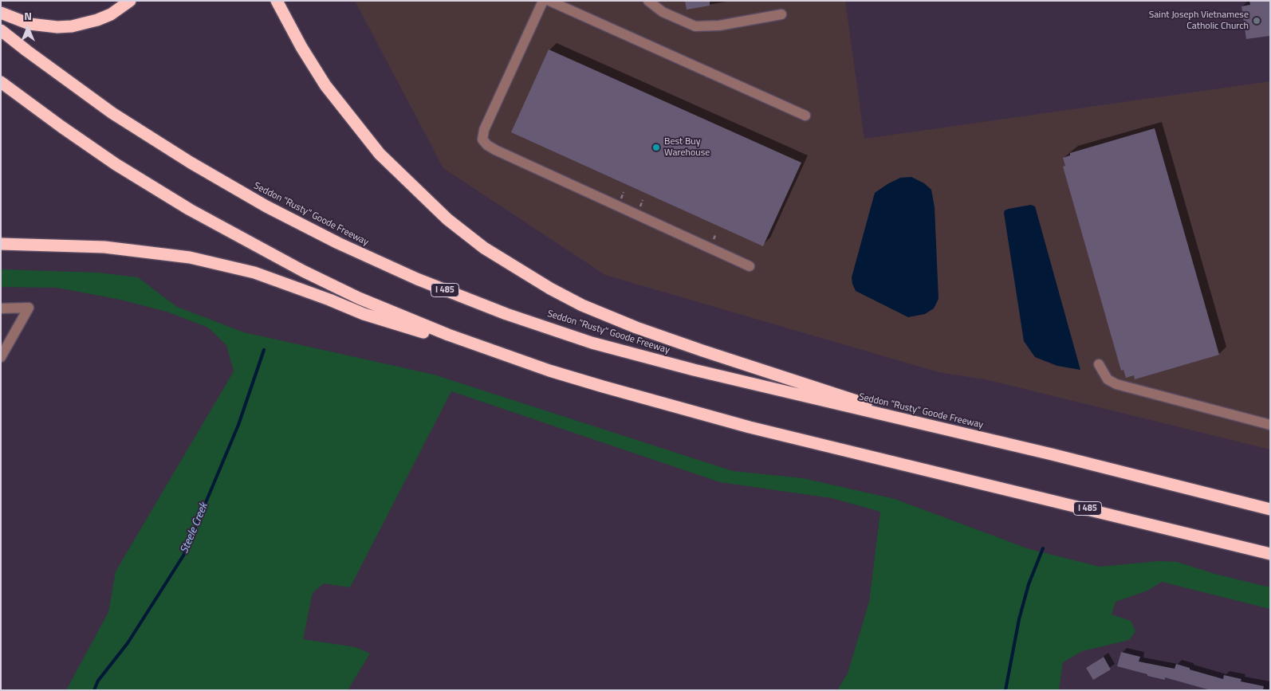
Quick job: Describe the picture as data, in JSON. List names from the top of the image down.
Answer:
{
  "streets": {
    "highway": ["Seddon \"Rusty\" Goode Freeway", "I 485"]
  },
  "water": ["Steele Creek"],
  "places": ["Saint Joseph Vietnamese Catholic Church", "Best Buy Warehouse"],
  "north": "top"
}
